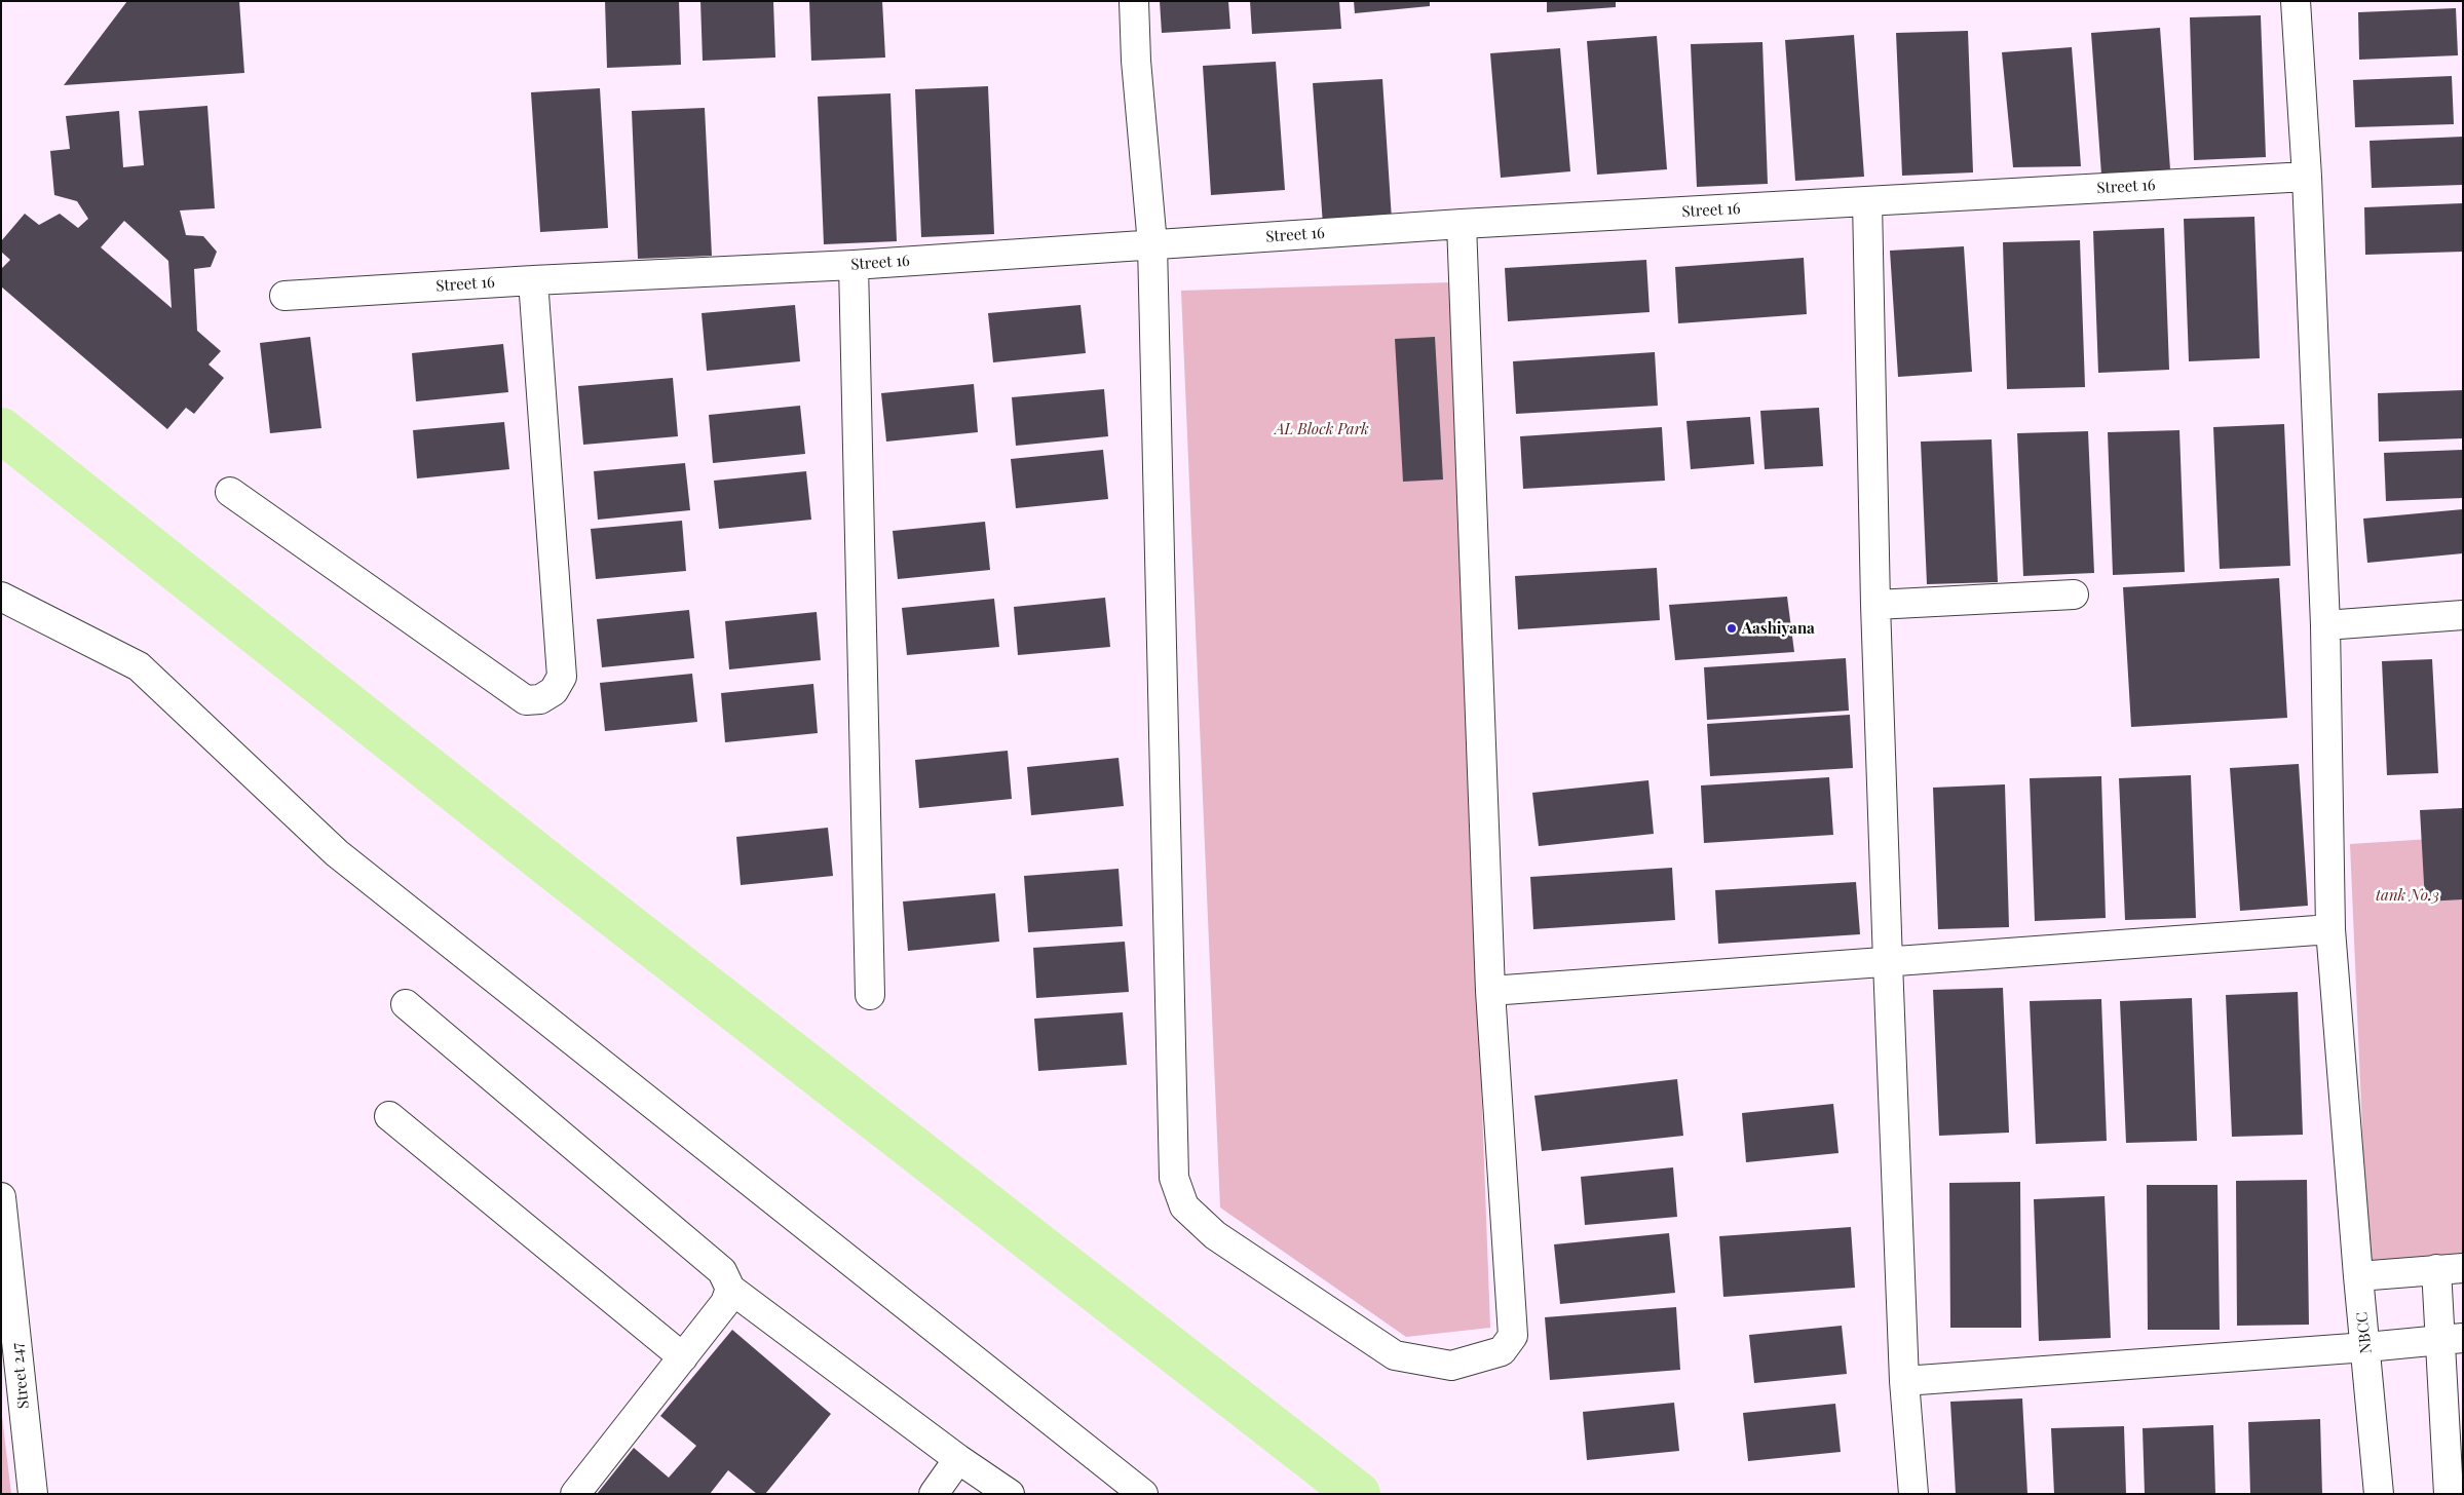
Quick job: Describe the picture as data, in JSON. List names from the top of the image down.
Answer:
{
  "streets": {
    "street": ["Street 16", "NBCC", "Street 247"]
  },
  "crossings": [
    ["Street 16", "NBCC"]
  ],
  "parks": ["AL Block Park", "tank No.3"],
  "places": ["Aashiyana"]
}
